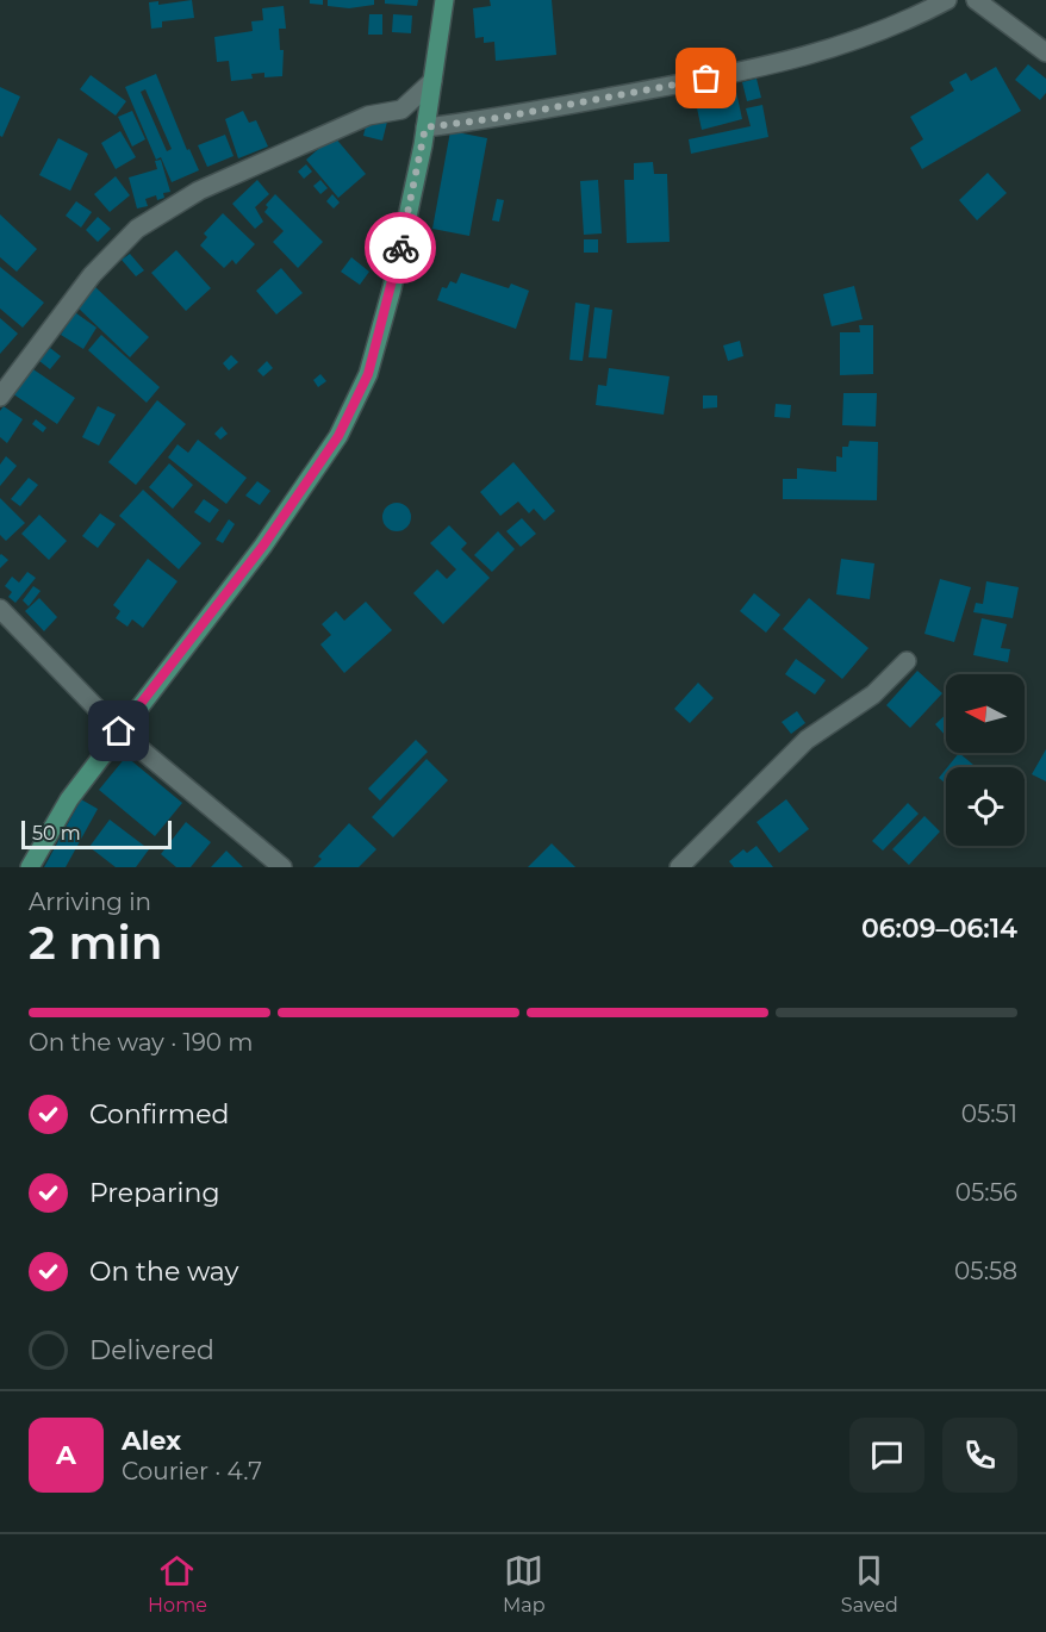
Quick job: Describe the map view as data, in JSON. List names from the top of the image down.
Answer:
{
  "scale_bar": "50 m",
  "north": "left",
  "page": {
    "scale": "50 m",
    "heading": ["2 min", "Arriving in", "06:09–06:14"],
    "panel": ["Alex", "Courier · 4.7"],
    "bar": "On the way · 190 m",
    "list": [
      ["Confirmed", "05:51"],
      ["Preparing", "05:56"],
      ["On the way", "05:58"],
      "Delivered"
    ],
    "round": "A",
    "tabs": ["Home", "Map", "Saved"]
  }
}
